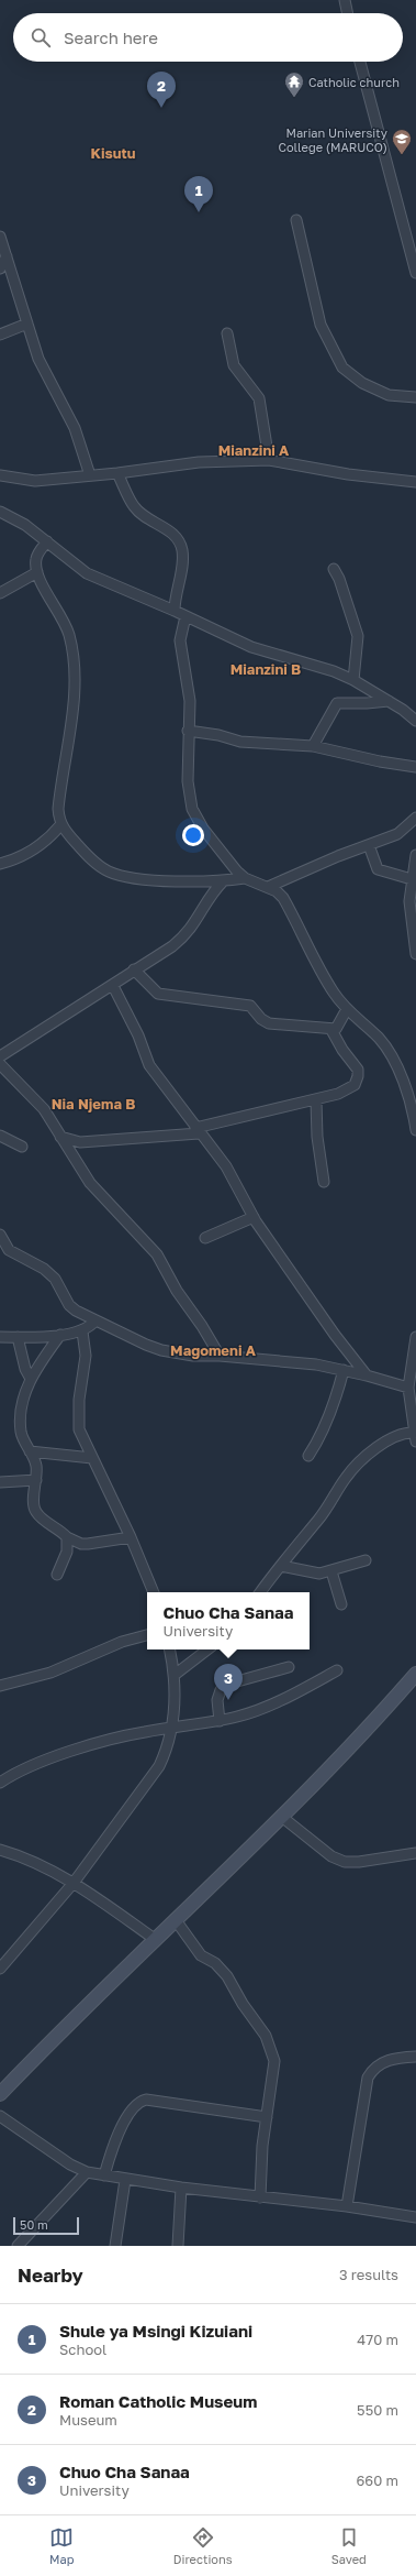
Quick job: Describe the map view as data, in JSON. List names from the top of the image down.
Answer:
{
  "districts": [
    "Kisutu",
    "Mianzini A",
    "Mianzini B",
    "Nia Njema B",
    "Magomeni A"
  ],
  "places": {
    "temple": ["Catholic church"],
    "school or university": ["Marian University College (MARUCO)"]
  },
  "scale_bar": "50 m",
  "page": {
    "search": "Search here",
    "pins": ["2", "1", "3"],
    "popup": ["Chuo Cha Sanaa", "University"],
    "scale": "50 m",
    "heading": ["Nearby", "3 results"],
    "list": [
      {
        "mark": "1",
        "name": "Shule ya Msingi Kizuiani",
        "note": "School",
        "value": "470 m"
      },
      {
        "mark": "2",
        "name": "Roman Catholic Museum",
        "note": "Museum",
        "value": "550 m"
      },
      {
        "mark": "3",
        "name": "Chuo Cha Sanaa",
        "note": "University",
        "value": "660 m"
      }
    ],
    "nav": ["Map", "Directions", "Saved"]
  }
}
